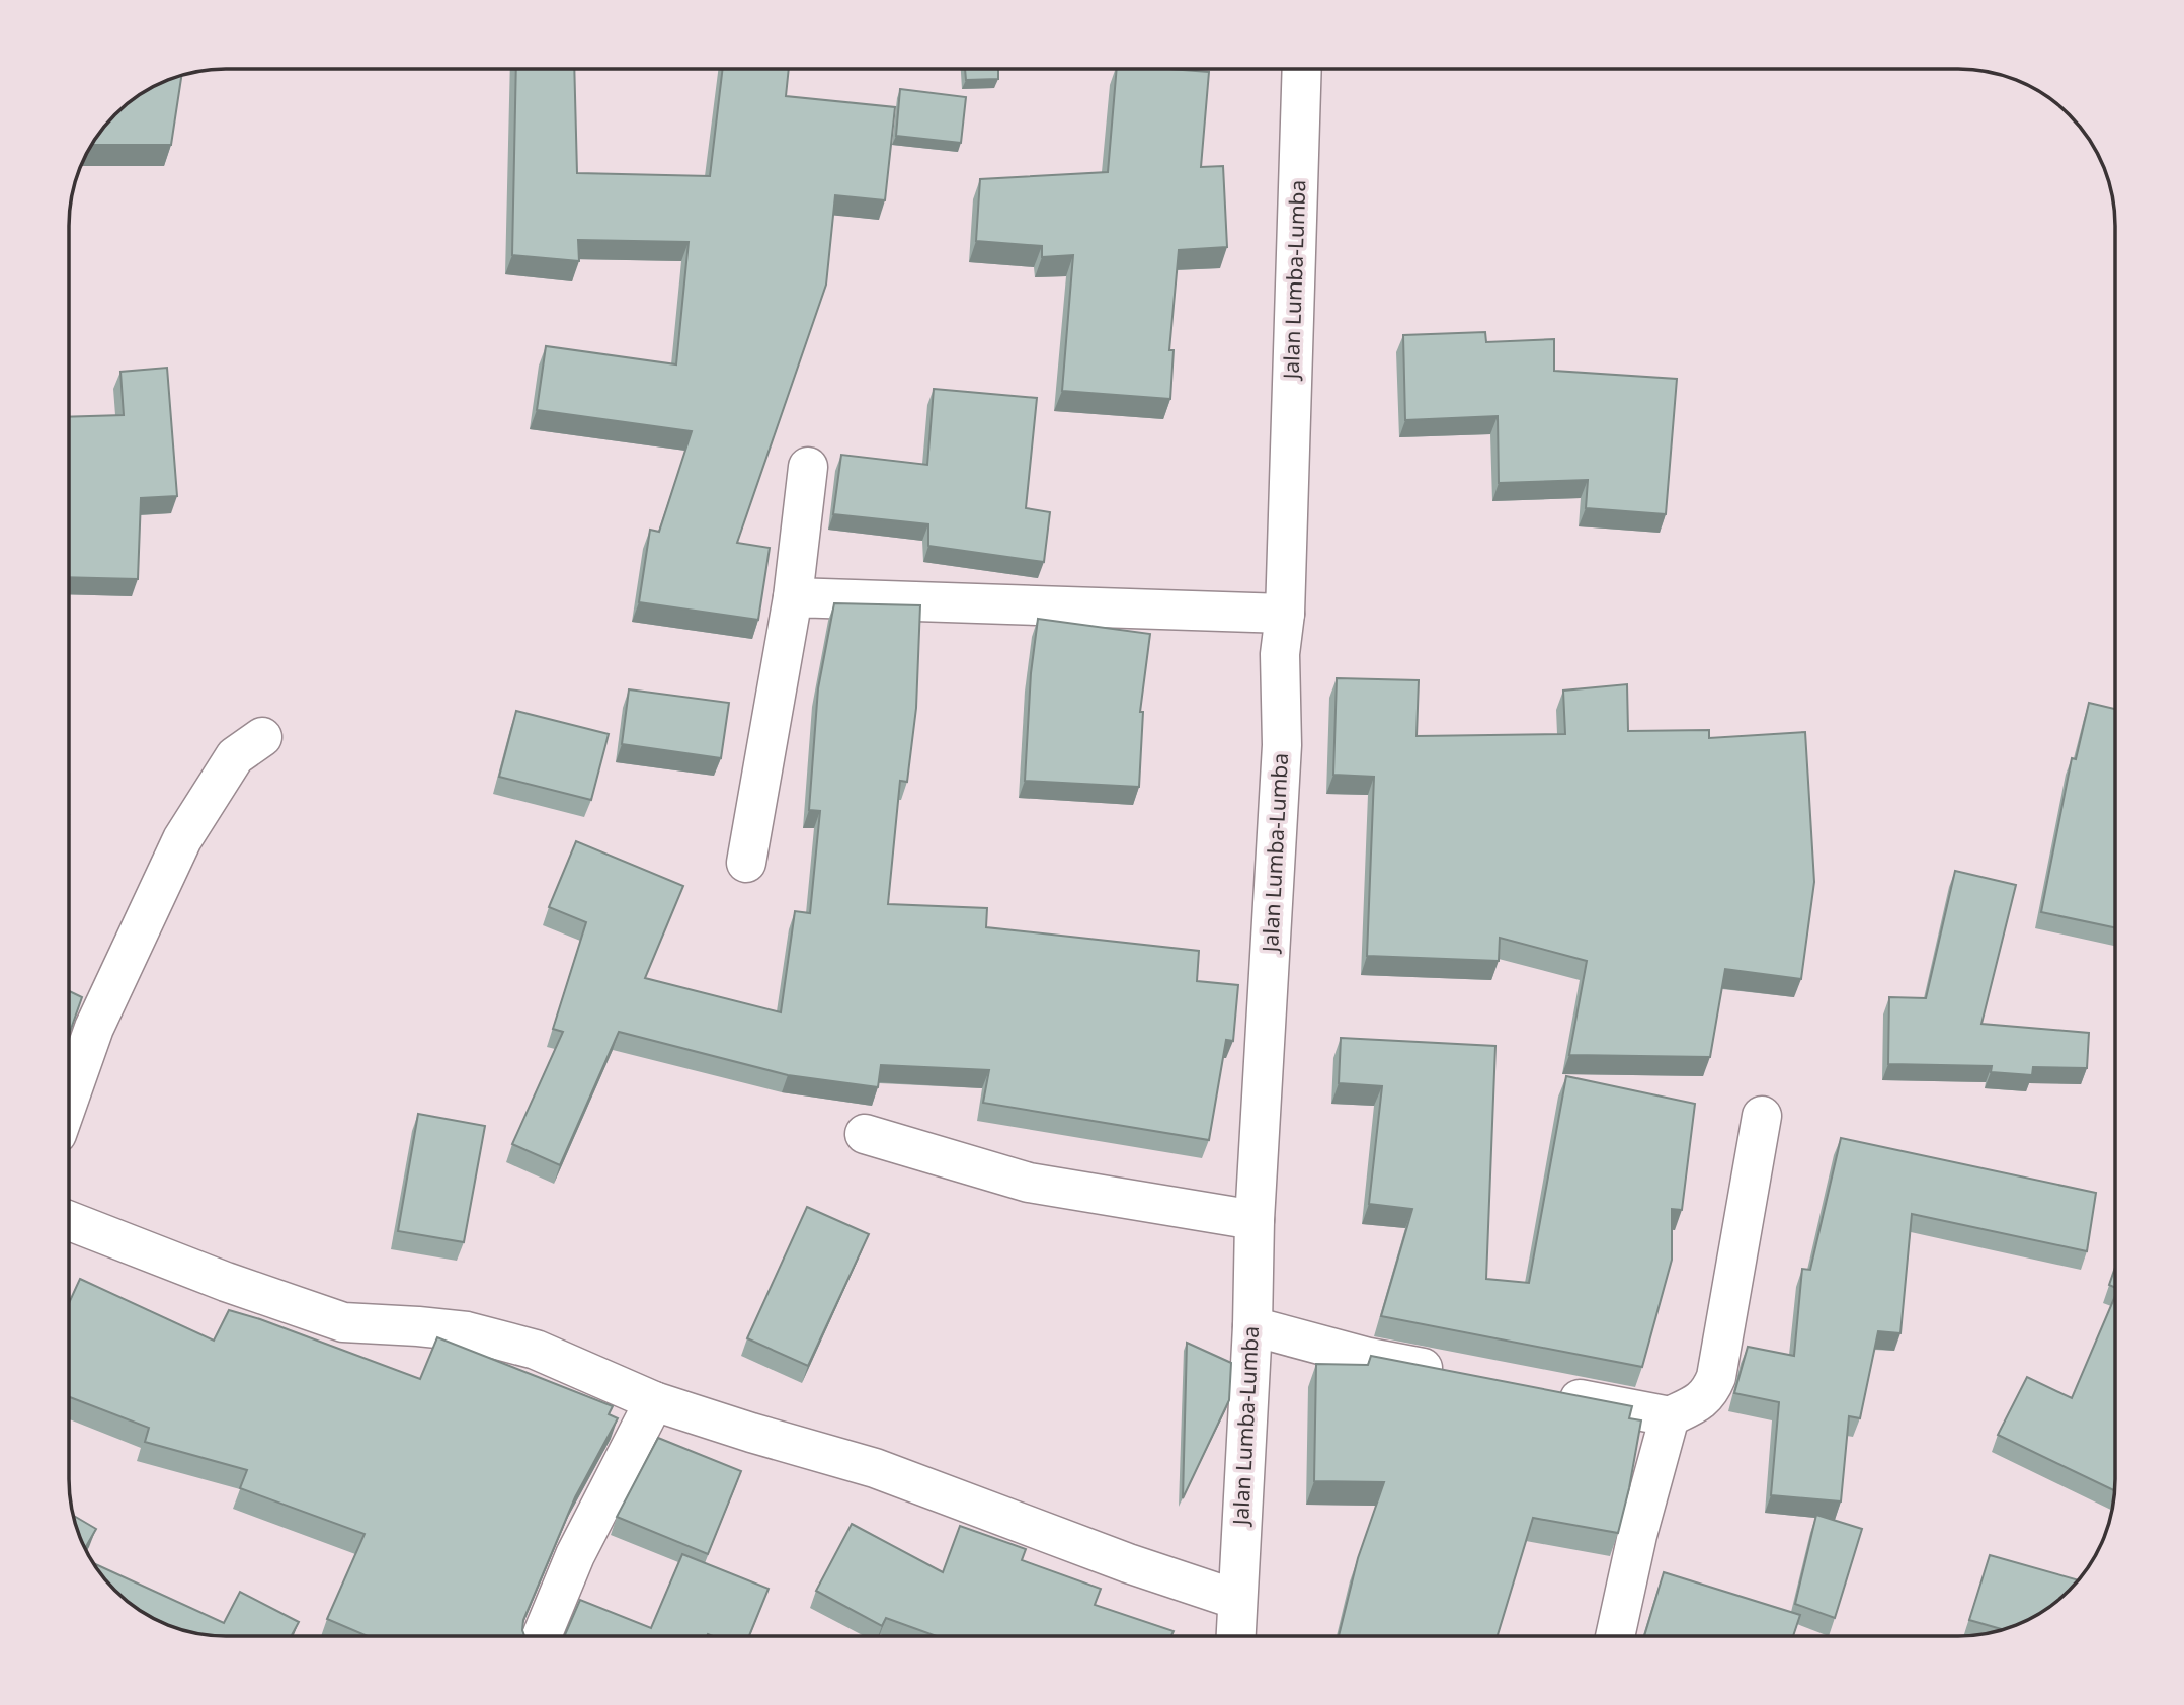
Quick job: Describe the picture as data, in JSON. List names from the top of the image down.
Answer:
{
  "streets": {
    "street": ["Jalan Lumba-Lumba"]
  }
}
